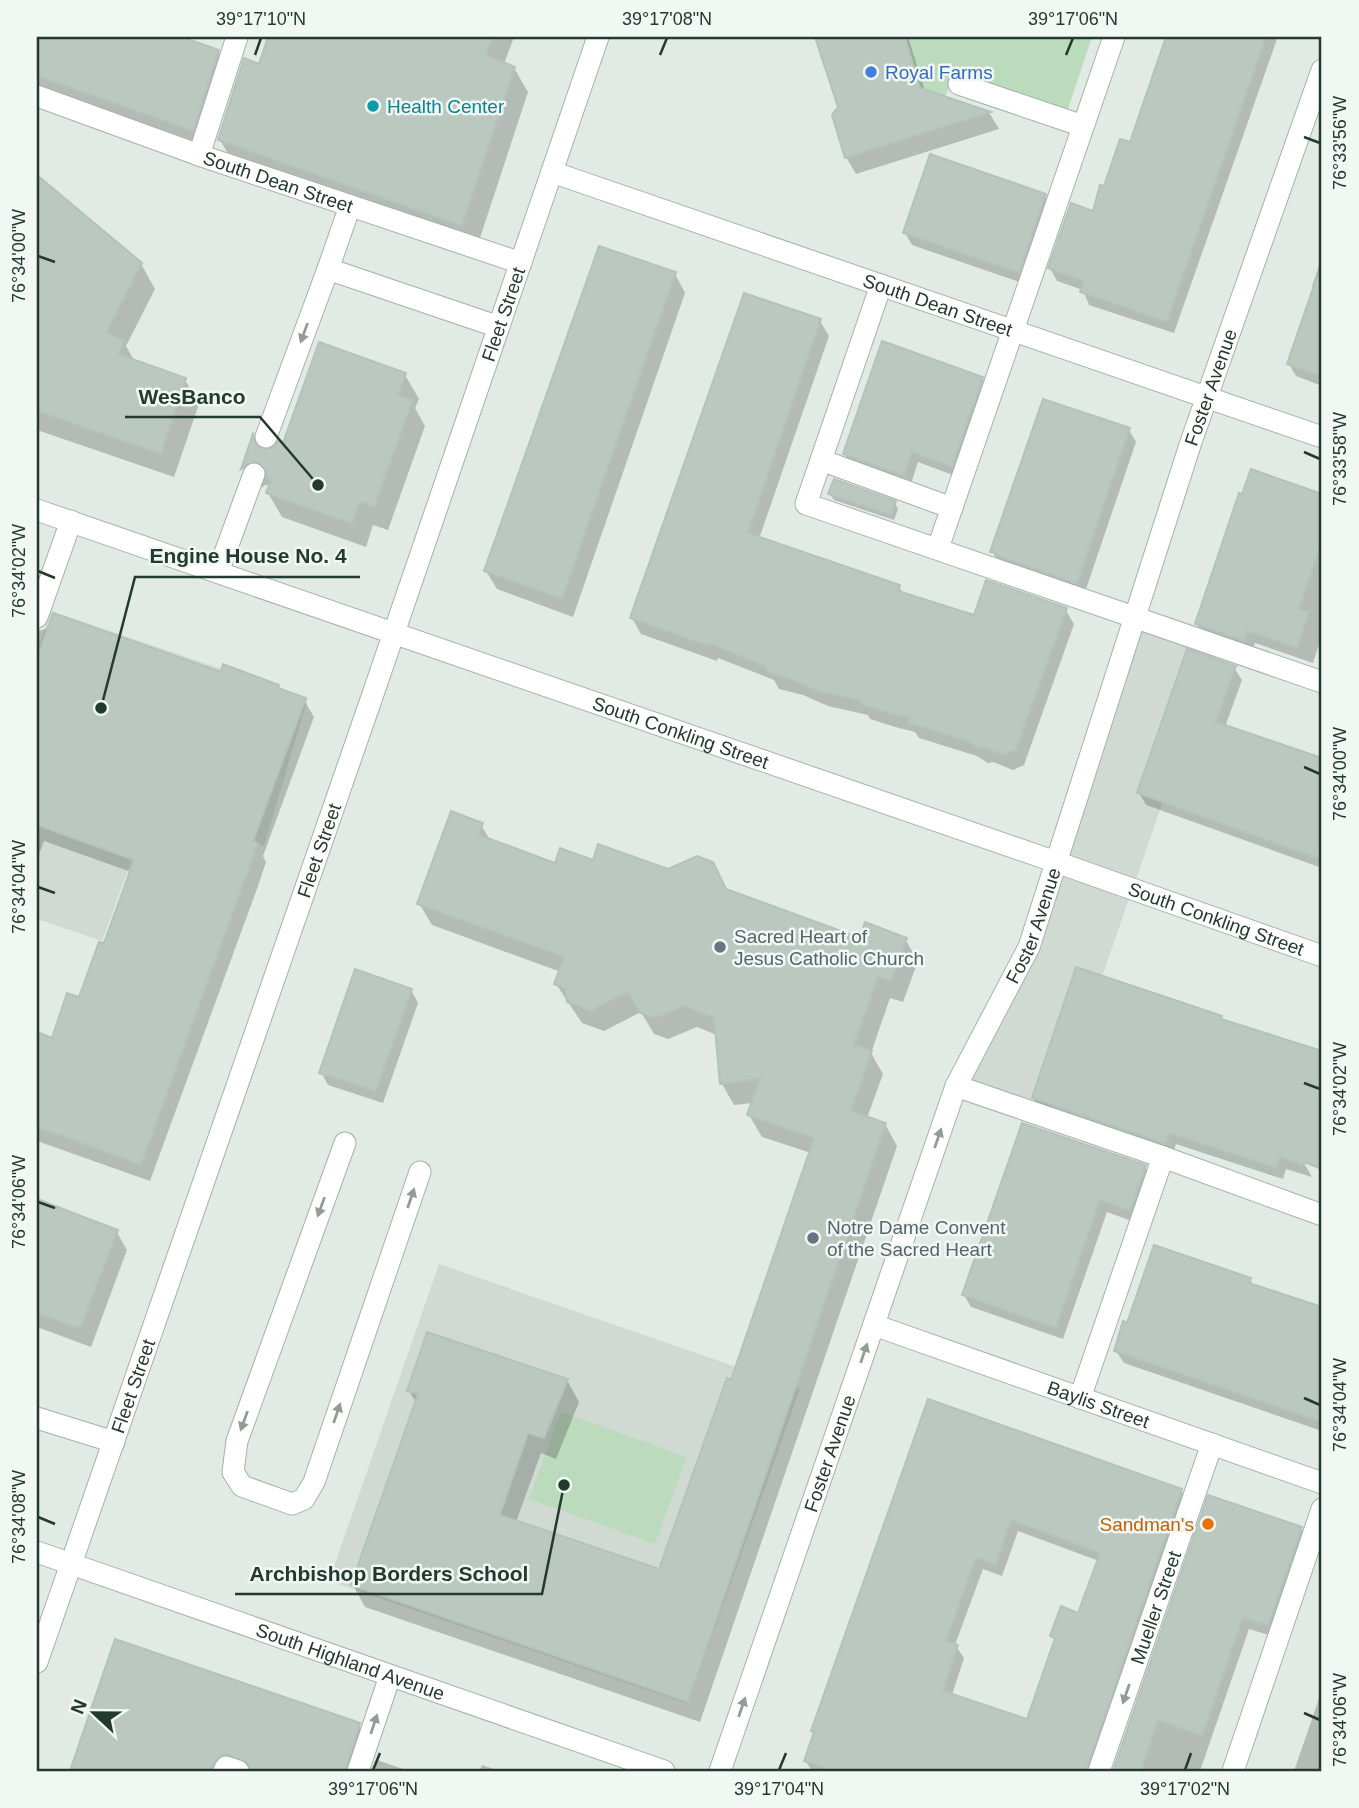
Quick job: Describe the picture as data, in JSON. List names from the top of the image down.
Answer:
{
  "streets": {
    "street": [
      "South Dean Street",
      "Fleet Street",
      "Foster Avenue",
      "South Conkling Street",
      "Baylis Street",
      "Mueller Street",
      "South Highland Avenue"
    ]
  },
  "crossings": [
    ["South Dean Street", "Fleet Street"],
    ["South Dean Street", "Foster Avenue"],
    ["Fleet Street", "South Conkling Street"],
    ["Fleet Street", "South Highland Avenue"],
    ["Foster Avenue", "South Conkling Street"],
    ["Foster Avenue", "Baylis Street"],
    ["Baylis Street", "Mueller Street"]
  ],
  "one_way": ["Foster Avenue"],
  "places": [
    "Royal Farms",
    "Health Center",
    "WesBanco",
    "Engine House No. 4",
    "Sacred Heart of Jesus Catholic Church",
    "Notre Dame Convent of the Sacred Heart",
    "Archbishop Borders School",
    "Sandman's"
  ],
  "north": "left",
  "coordinates": [
    "39°17'10\"N",
    "39°17'08\"N",
    "39°17'06\"N",
    "76°33'56\"W",
    "76°34'00\"W",
    "76°33'58\"W",
    "76°34'02\"W",
    "76°34'04\"W",
    "76°34'06\"W",
    "76°34'08\"W",
    "39°17'04\"N",
    "39°17'02\"N"
  ]
}
